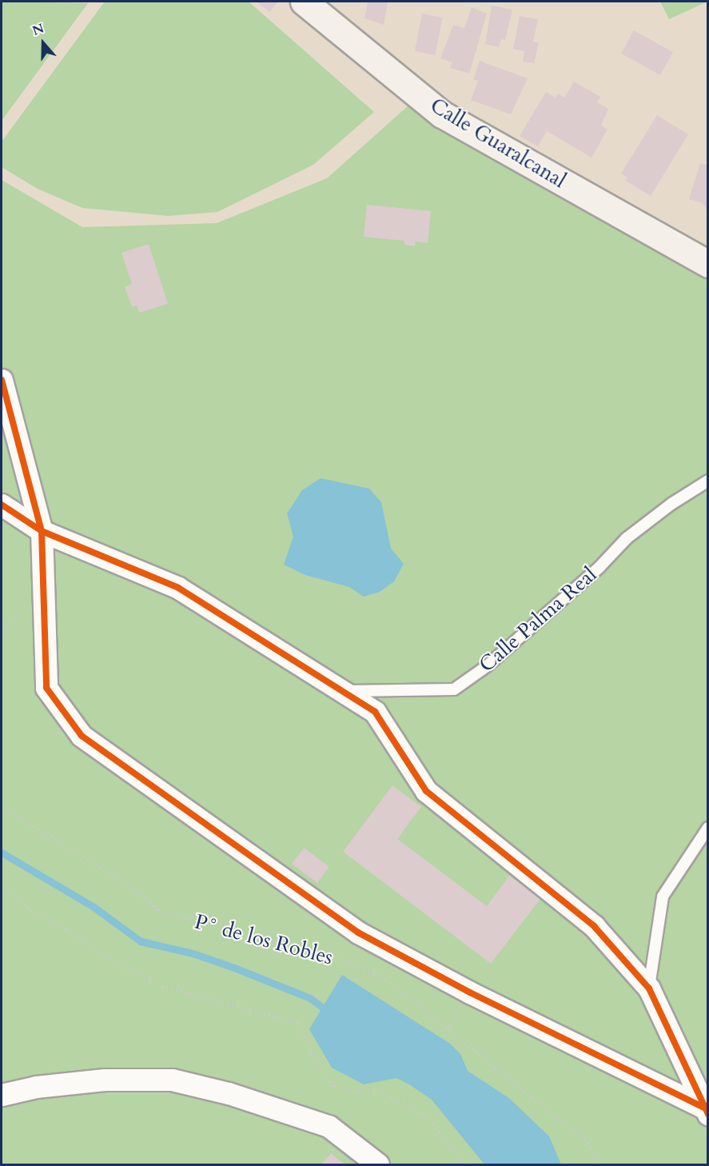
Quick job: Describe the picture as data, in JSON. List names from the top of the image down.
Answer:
{
  "streets": {
    "street": ["Calle Guaralcanal"],
    "lane": ["Calle Palma Real"],
    "path": ["P° de los Robles"]
  },
  "north": "top"
}
